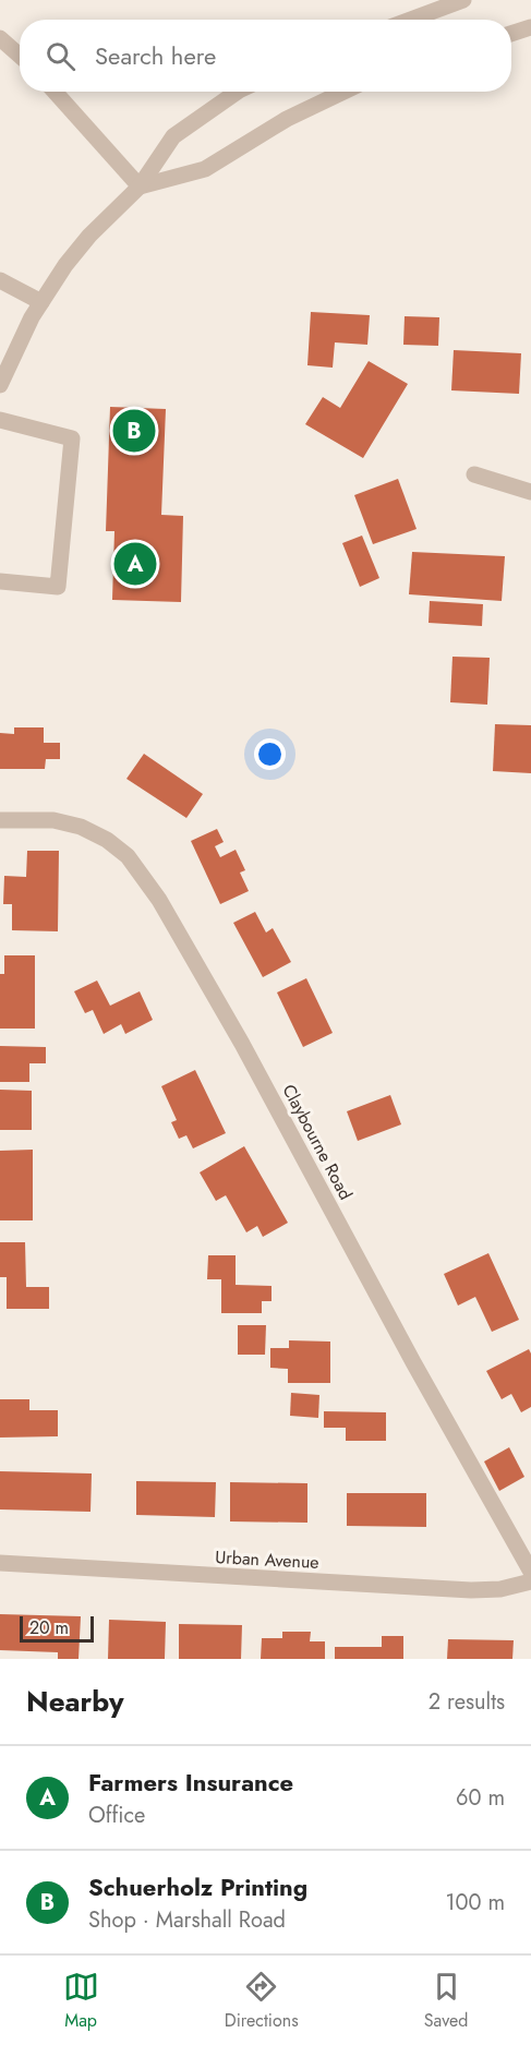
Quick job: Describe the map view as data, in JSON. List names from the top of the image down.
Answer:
{
  "streets": {
    "street": ["Claybourne Road", "Urban Avenue"]
  },
  "scale_bar": "20 m",
  "page": {
    "search": "Search here",
    "pins": ["B", "A"],
    "scale": "20 m",
    "heading": ["Nearby", "2 results"],
    "list": [
      {
        "mark": "A",
        "name": "Farmers Insurance",
        "note": "Office",
        "value": "60 m"
      },
      {
        "mark": "B",
        "name": "Schuerholz Printing",
        "note": "Shop · Marshall Road",
        "value": "100 m"
      }
    ],
    "nav": ["Map", "Directions", "Saved"]
  }
}
